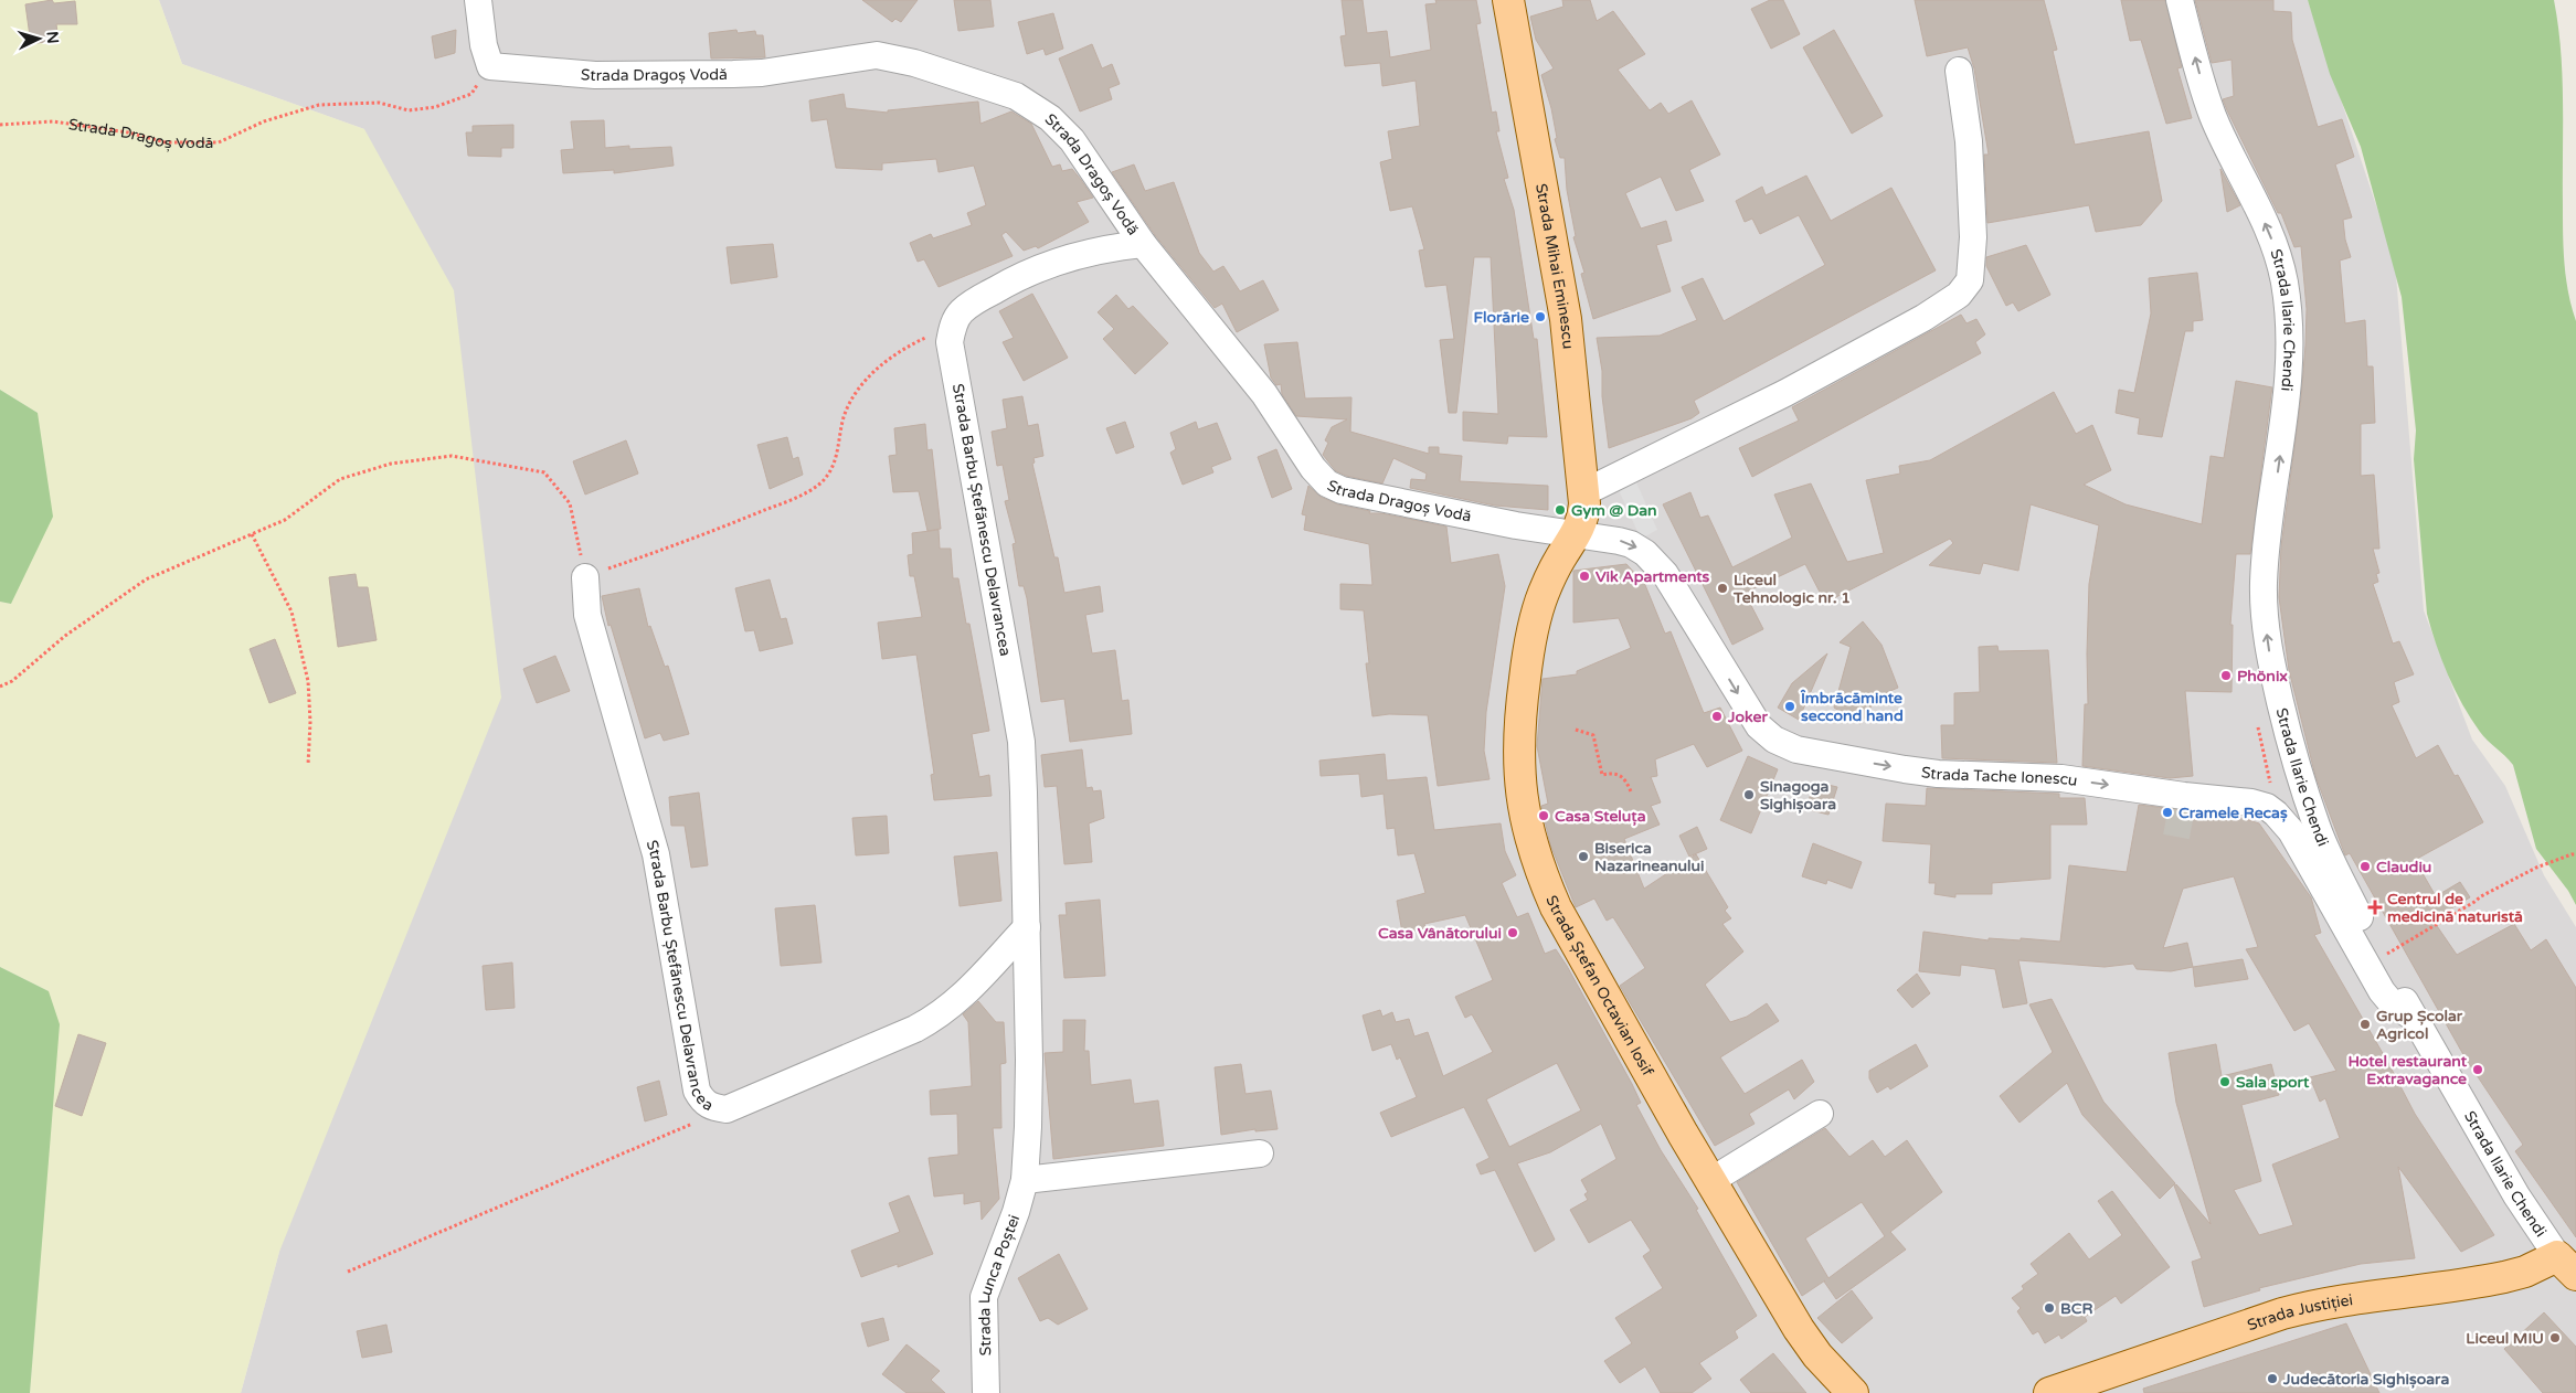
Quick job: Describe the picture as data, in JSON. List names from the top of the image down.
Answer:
{
  "streets": {
    "main road": ["Strada Mihai Eminescu", "Strada Ștefan Octavian Iosif", "Strada Justiției"],
    "street": [
      "Strada Dragoș Vodă",
      "Strada Ilarie Chendi",
      "Strada Barbu Ștefănescu Delavrancea",
      "Strada Tache Ionescu",
      "Strada Lunca Poștei"
    ]
  },
  "crossings": [
    ["Strada Dragoș Vodă", "Strada Mihai Eminescu"],
    ["Strada Dragoș Vodă", "Strada Tache Ionescu"],
    ["Strada Dragoș Vodă", "Strada Ștefan Octavian Iosif"],
    ["Strada Mihai Eminescu", "Strada Tache Ionescu"],
    ["Strada Mihai Eminescu", "Strada Ștefan Octavian Iosif"],
    ["Strada Ilarie Chendi", "Strada Tache Ionescu"],
    ["Strada Ilarie Chendi", "Strada Justiției"],
    ["Strada Barbu Ștefănescu Delavrancea", "Strada Lunca Poștei"],
    ["Strada Tache Ionescu", "Strada Ștefan Octavian Iosif"]
  ],
  "one_way": ["Strada Ilarie Chendi", "Strada Tache Ionescu"],
  "places": {
    "other": [
      "Florărie",
      "Gym @ Dan",
      "Vik Apartments",
      "Liceul Tehnologic nr. 1",
      "Phönix",
      "Îmbrăcăminte seccond hand",
      "Joker",
      "Sinagoga Sighișoara",
      "Cramele Recaș",
      "Casa Steluța",
      "Biserica Nazarineanului",
      "Claudiu",
      "Casa Vânătorului",
      "Grup Școlar Agricol",
      "Hotel restaurant Extravagance",
      "Sala sport",
      "BCR",
      "Liceul MIU",
      "Judecătoria Sighișoara"
    ],
    "health": ["Centrul de medicină naturistă"]
  },
  "north": "right"
}
